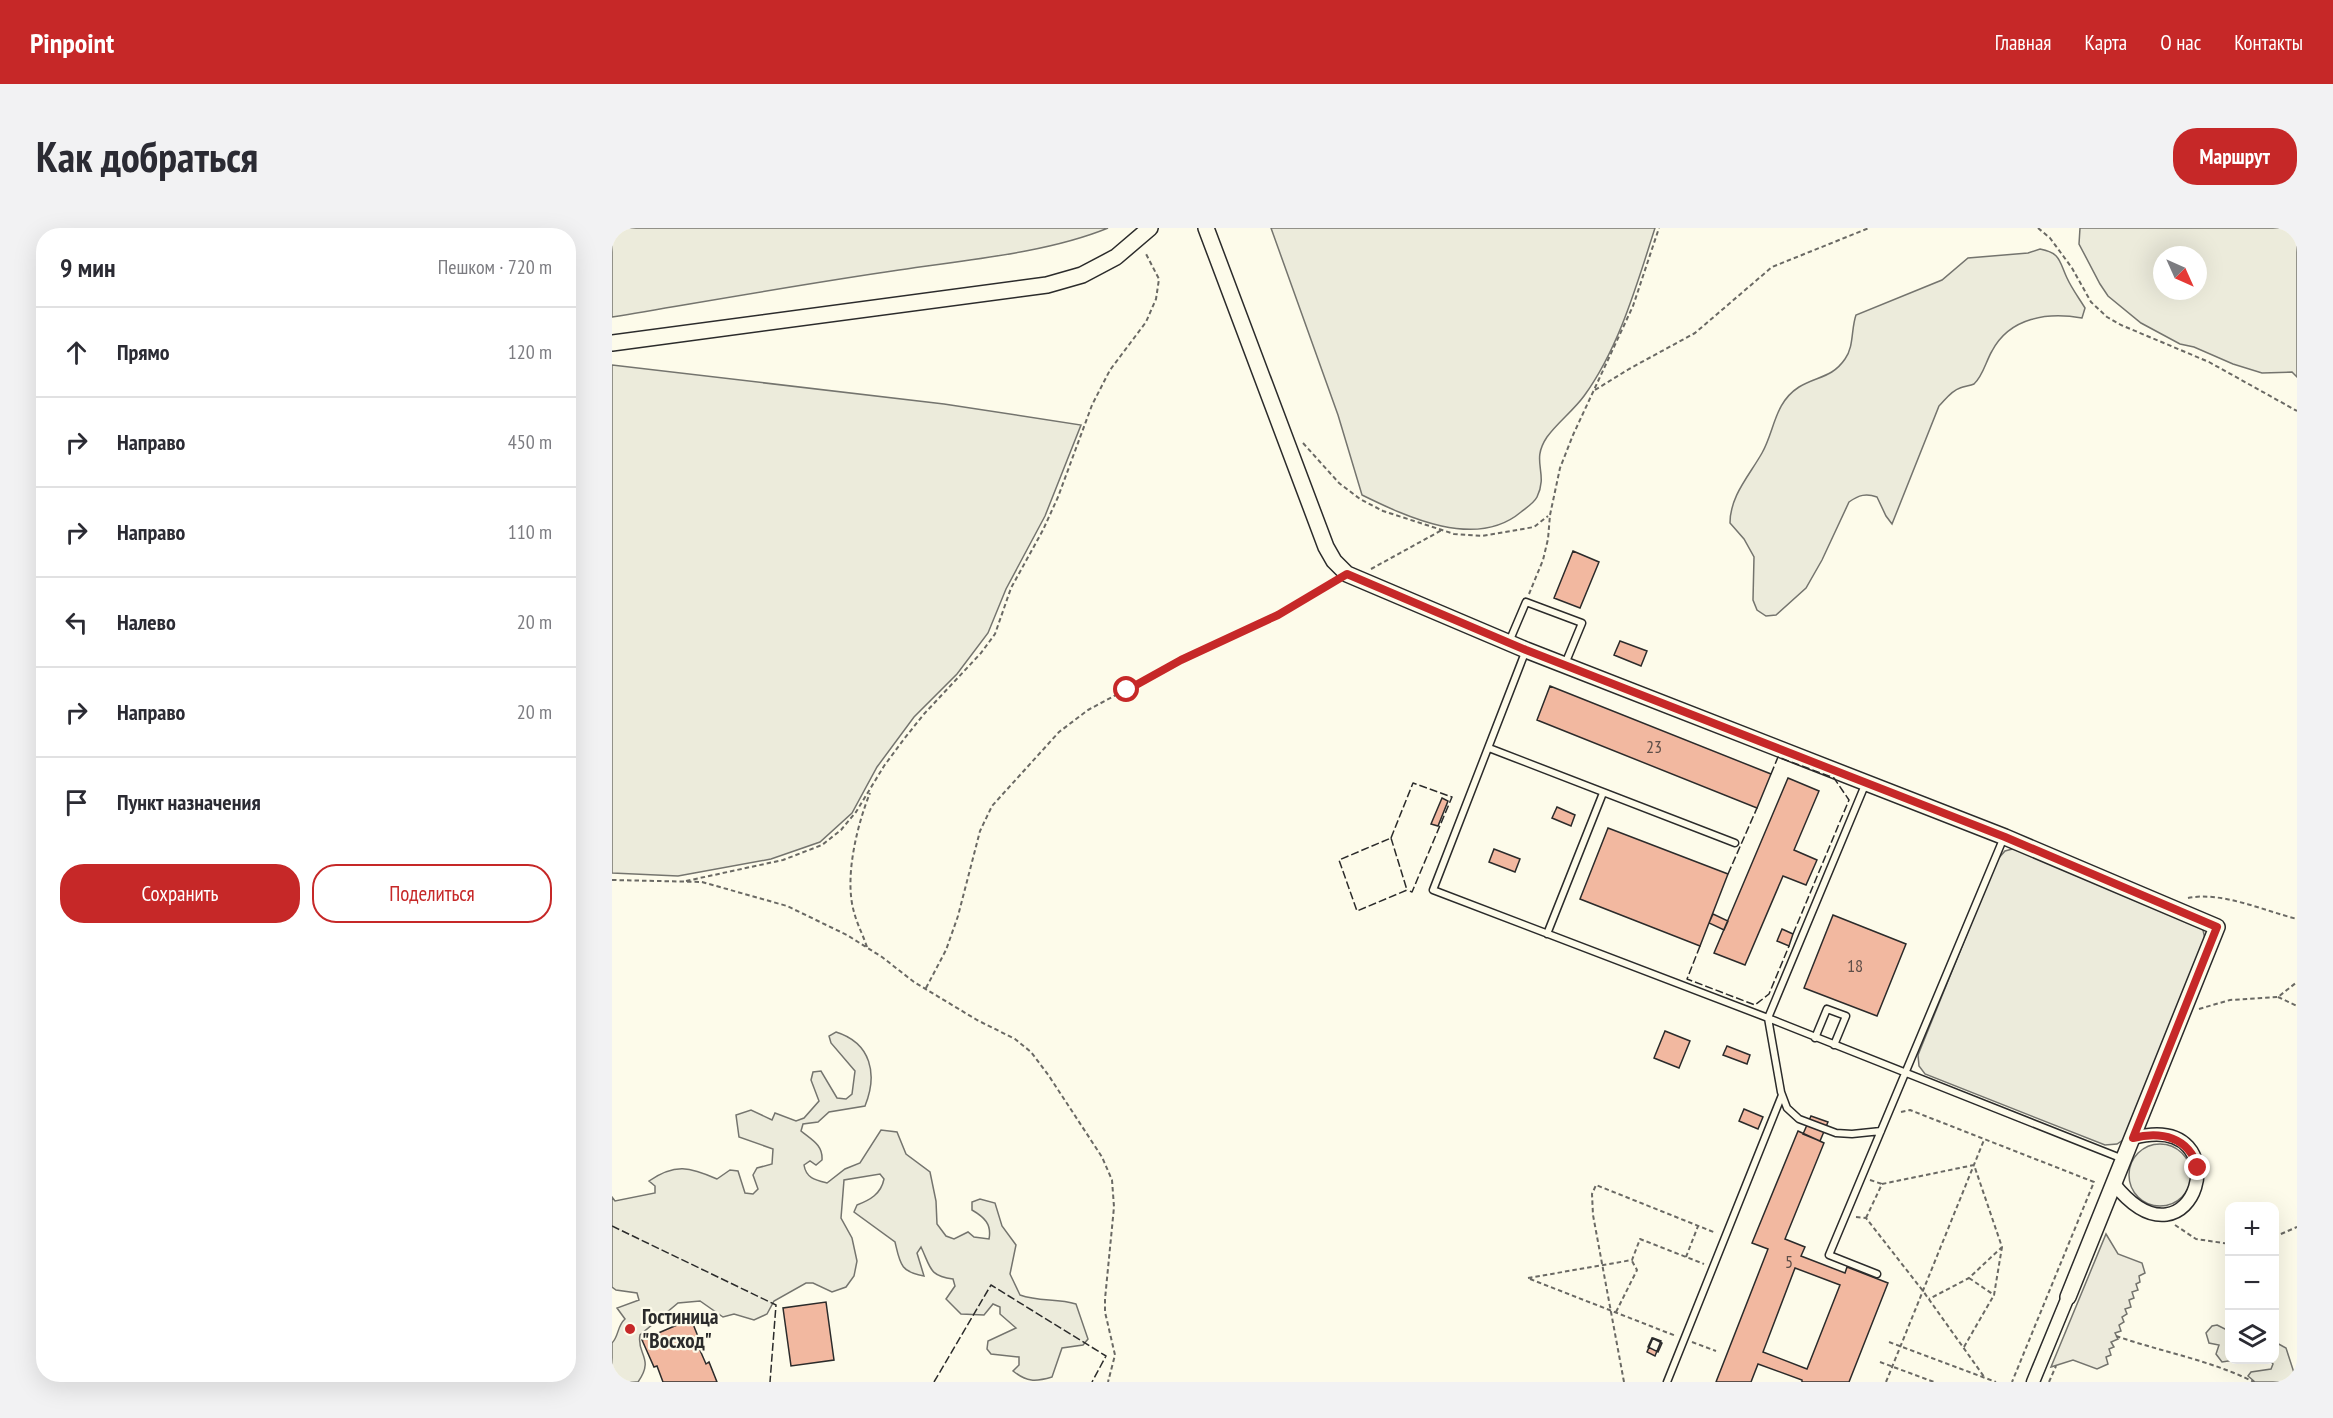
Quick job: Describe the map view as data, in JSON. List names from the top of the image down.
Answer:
{
  "places": ["Гостиница \"Восход\""],
  "house_numbers": ["23", "18", "5"],
  "north": "bottom right",
  "page": {
    "header": "Pinpoint",
    "nav": [
      "Главная",
      "Карта",
      "О нас",
      "Контакты"
    ],
    "buttons": [
      "Маршрут",
      ["Сохранить", "Поделиться"]
    ],
    "title": "Как добраться",
    "heading": ["9 мин", "Пешком · 720 m"],
    "list": [
      ["Прямо", "120 m"],
      ["Направо", "450 m"],
      ["Направо", "110 m"],
      ["Налево", "20 m"],
      ["Направо", "20 m"],
      "Пункт назначения"
    ],
    "map_buttons": ["+", "−"]
  }
}
